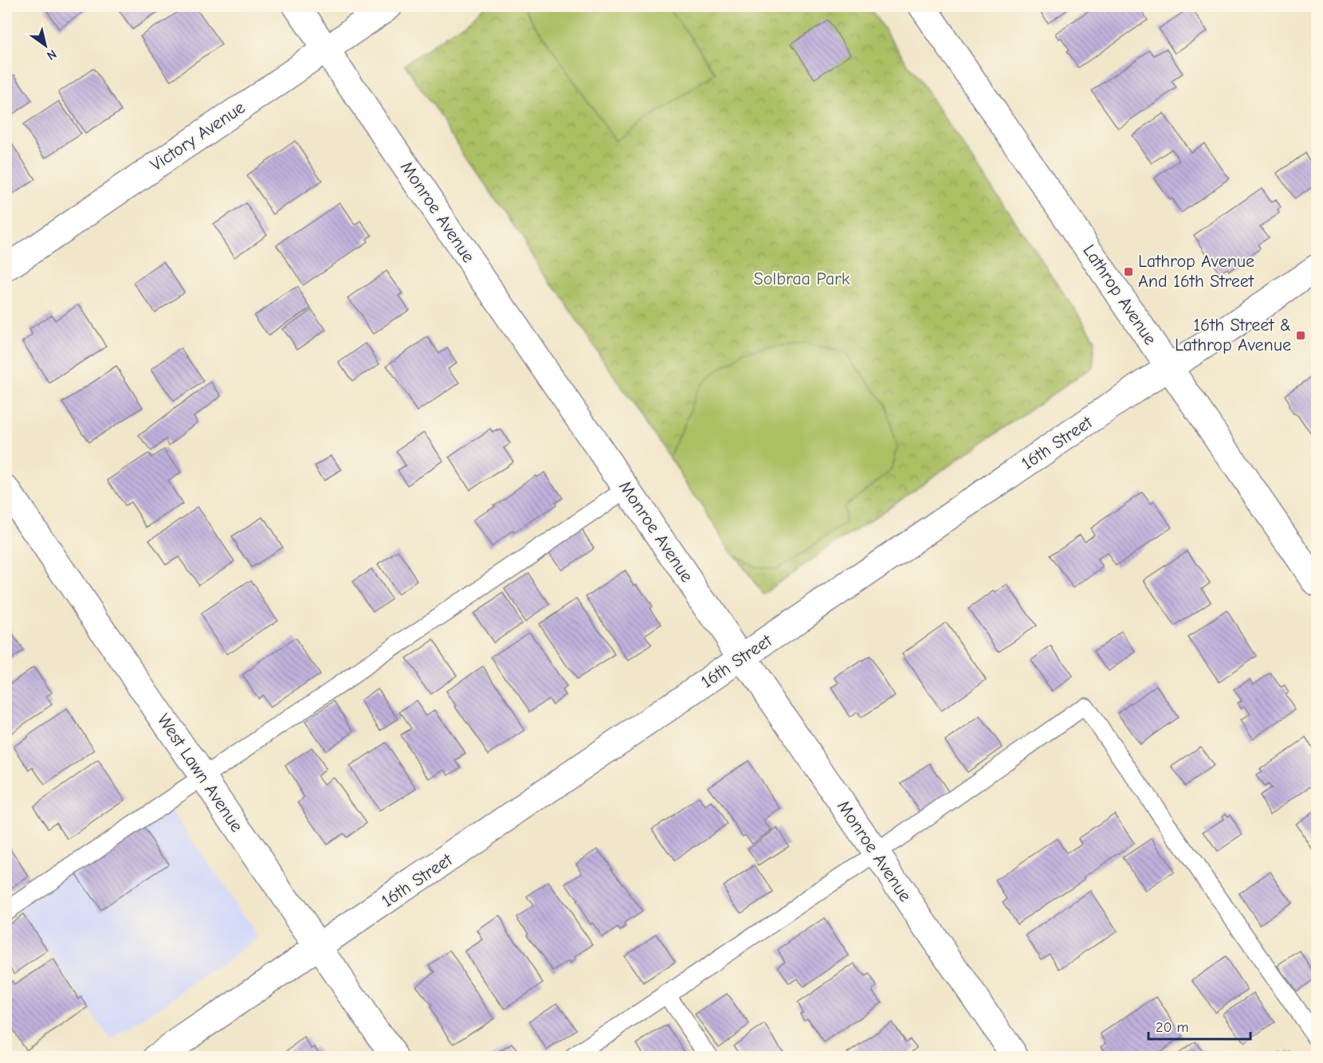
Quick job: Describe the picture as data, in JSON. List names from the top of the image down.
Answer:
{
  "streets": {
    "street": [
      "Victory Avenue",
      "Monroe Avenue",
      "Lathrop Avenue",
      "16th Street",
      "West Lawn Avenue"
    ]
  },
  "crossings": [
    ["Victory Avenue", "Monroe Avenue"],
    ["Monroe Avenue", "16th Street"],
    ["Lathrop Avenue", "16th Street"],
    ["16th Street", "West Lawn Avenue"]
  ],
  "parks": ["Solbraa Park"],
  "places": {
    "transit": ["Lathrop Avenue And 16th Street", "16th Street & Lathrop Avenue"]
  },
  "scale_bar": "20 m",
  "north": "bottom right"
}
